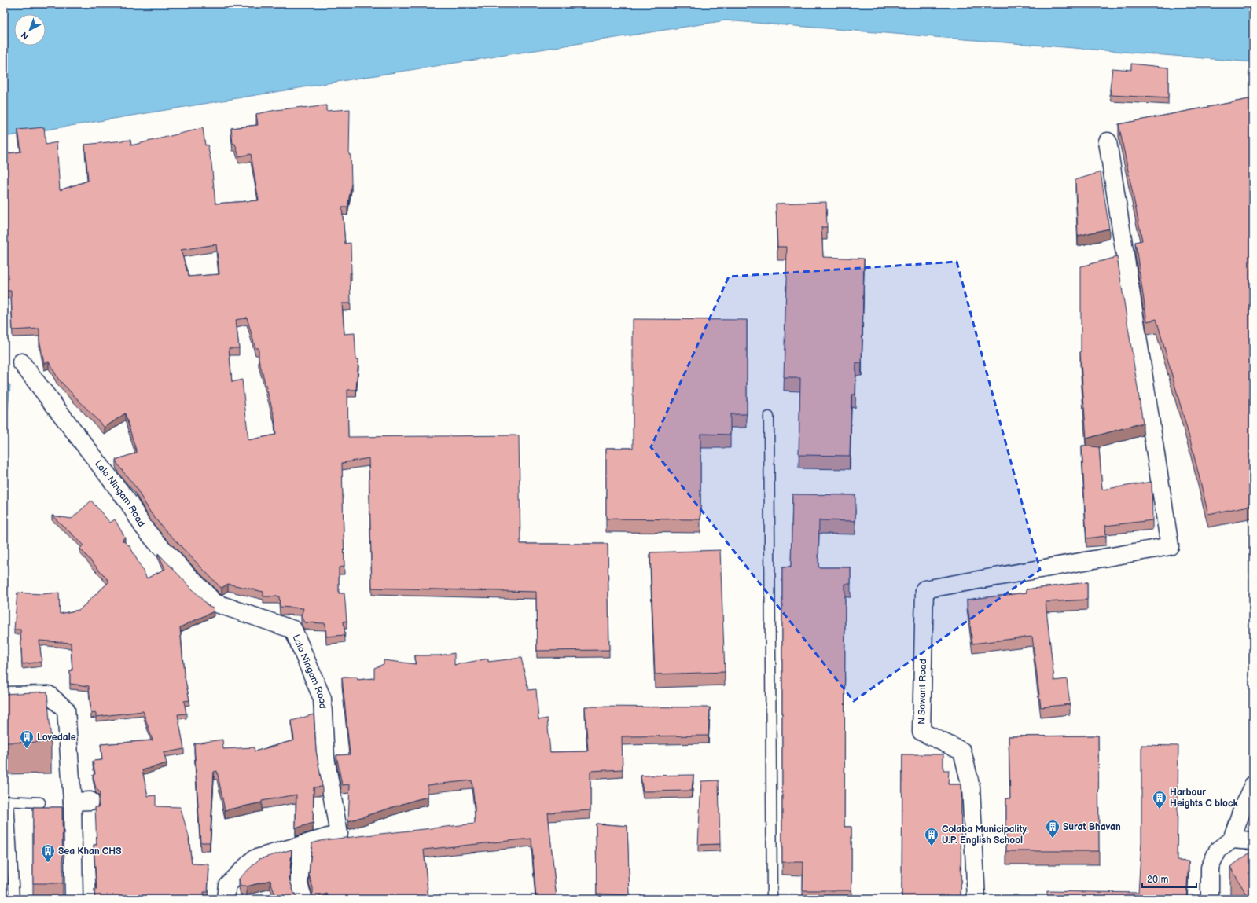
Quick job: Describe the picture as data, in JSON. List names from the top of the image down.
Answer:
{
  "streets": {
    "street": ["Lala Ningam Road", "N Sawant Road"]
  },
  "places": {
    "building": [
      "Lovedale",
      "Harbour Heights C block",
      "Surat Bhavan",
      "Colaba Municipality. U.P. English School",
      "Sea Khan CHS"
    ]
  },
  "scale_bar": "20 m",
  "north": "bottom left"
}
